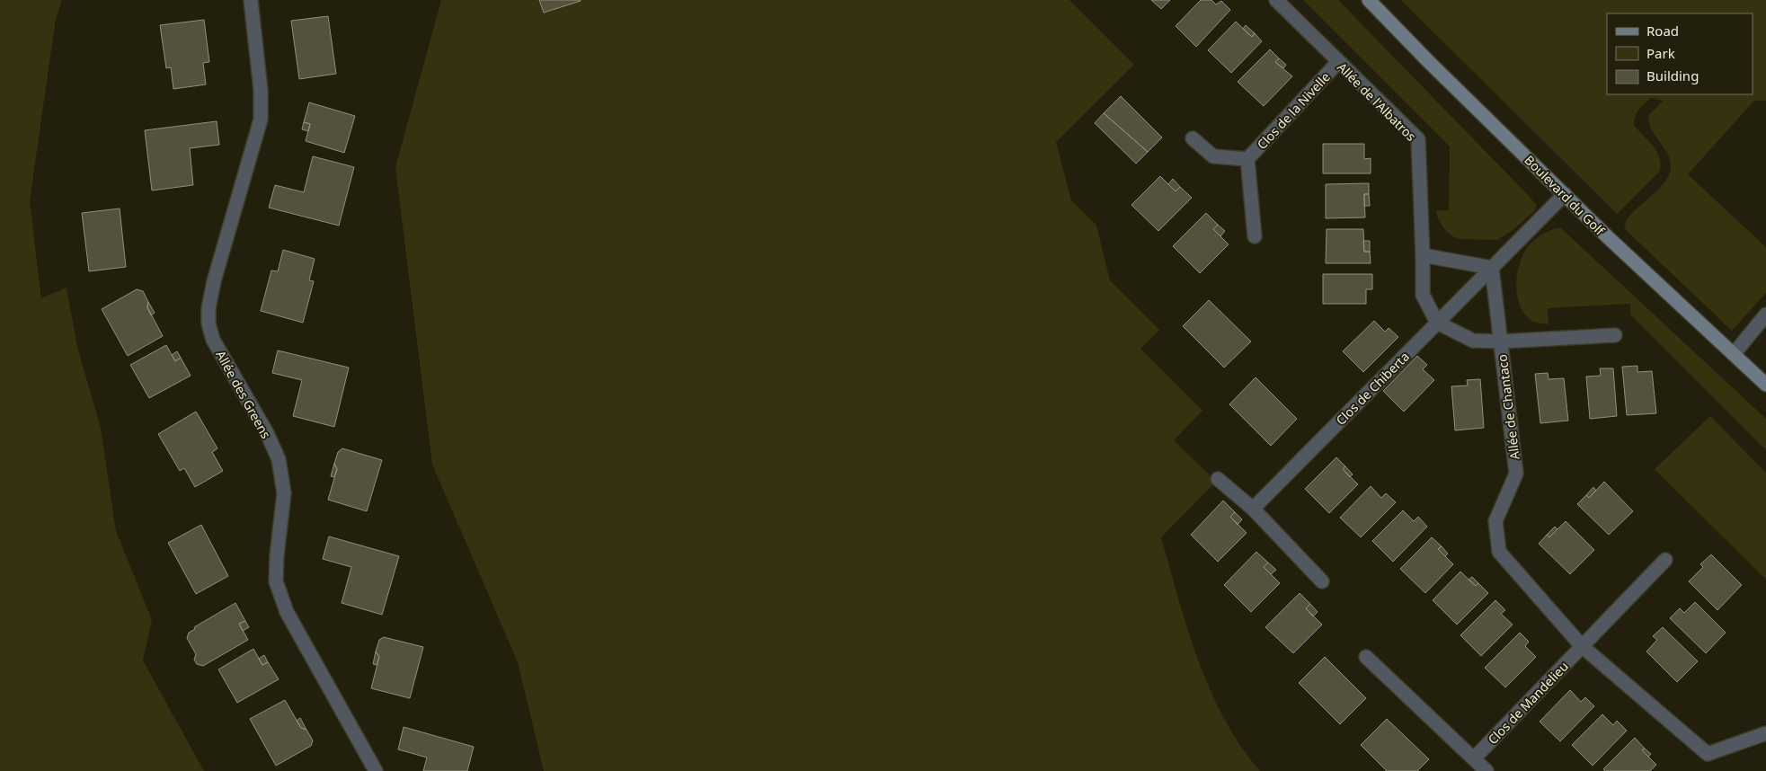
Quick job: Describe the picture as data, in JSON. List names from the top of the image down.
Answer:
{
  "streets": {
    "main road": ["Boulevard du Golf"],
    "street": [
      "Allée de l'Albatros",
      "Clos de la Nivelle",
      "Clos de Chiberta",
      "Allée des Greens",
      "Allée de Chantaco",
      "Clos de Mandelieu"
    ]
  },
  "crossings": [
    ["Allée de l'Albatros", "Clos de la Nivelle"],
    ["Allée de l'Albatros", "Clos de Chiberta"],
    ["Clos de Chiberta", "Allée de Chantaco"],
    ["Allée de Chantaco", "Clos de Mandelieu"]
  ],
  "legend": ["Road", "Park", "Building"]
}
